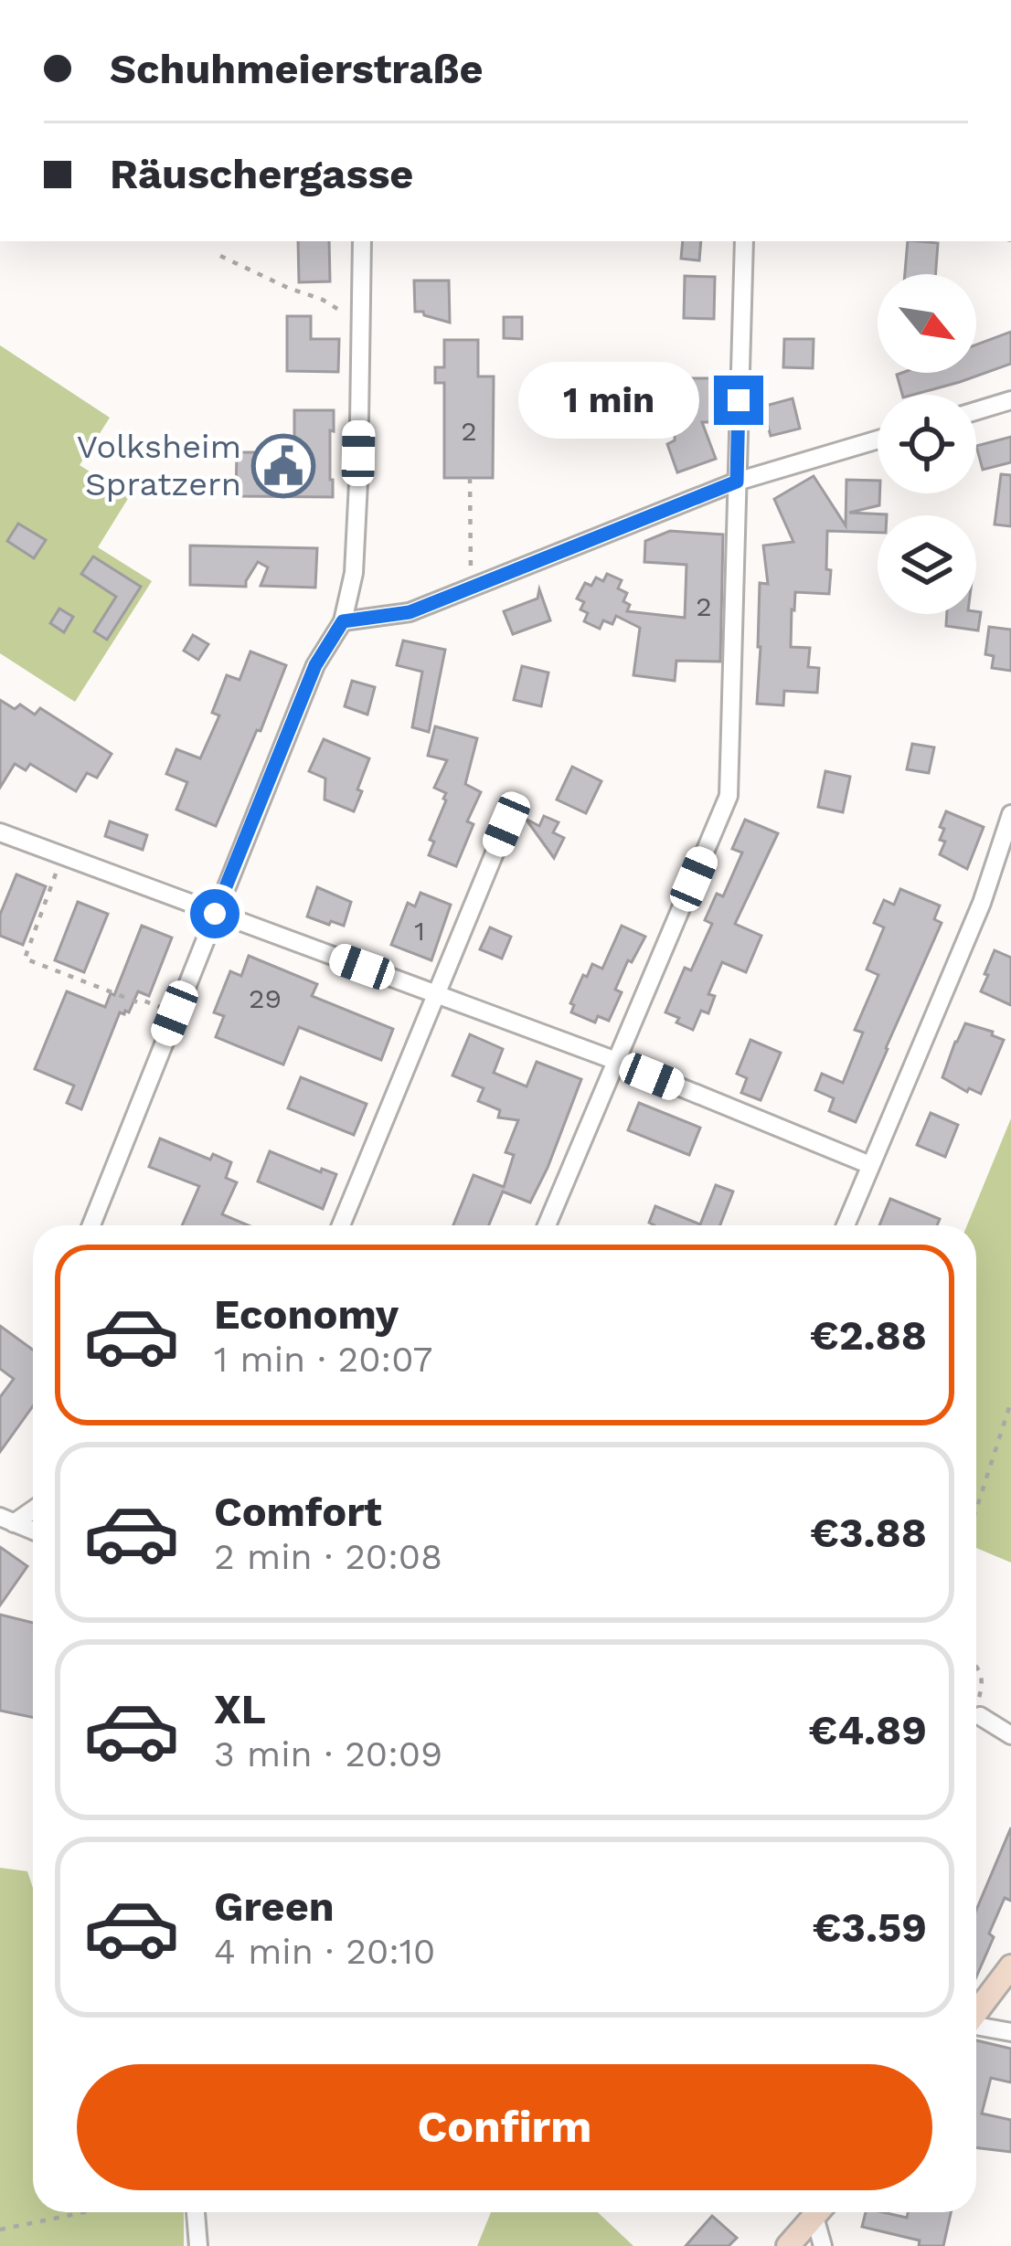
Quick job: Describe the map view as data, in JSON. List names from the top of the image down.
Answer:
{
  "places": {
    "public building": ["Volksheim Spratzern"]
  },
  "house_numbers": [
    "2",
    "2",
    "1",
    "29"
  ],
  "north": "bottom right",
  "page": {
    "banner": ["Schuhmeierstraße", "Räuschergasse"],
    "bubble": "1 min",
    "list": [
      {
        "name": "Economy",
        "note": "1 min · 20:07",
        "value": "€2.88"
      },
      {
        "name": "Comfort",
        "note": "2 min · 20:08",
        "value": "€3.88"
      },
      {
        "name": "XL",
        "note": "3 min · 20:09",
        "value": "€4.89"
      },
      {
        "name": "Green",
        "note": "4 min · 20:10",
        "value": "€3.59"
      }
    ],
    "buttons": "Confirm"
  }
}
